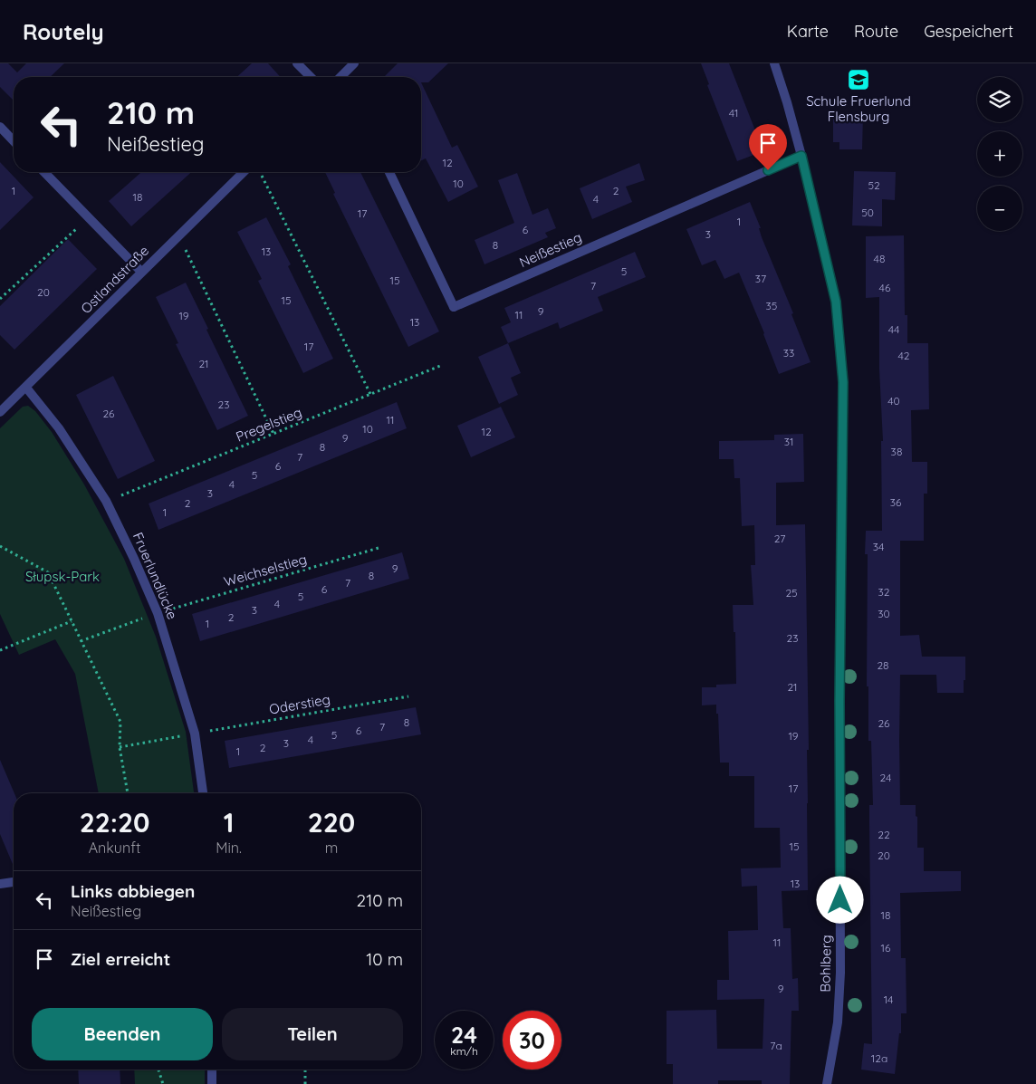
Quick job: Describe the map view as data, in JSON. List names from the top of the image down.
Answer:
{
  "streets": {
    "street": [
      "Neißestieg",
      "Ostlandstraße",
      "Fruerlundlücke",
      "Bohlberg"
    ],
    "path": ["Pregelstieg", "Weichselstieg", "Oderstieg"]
  },
  "crossings": [
    ["Neißestieg", "Bohlberg"],
    ["Ostlandstraße", "Fruerlundlücke"],
    ["Pregelstieg", "Fruerlundlücke"],
    ["Weichselstieg", "Fruerlundlücke"],
    ["Fruerlundlücke", "Oderstieg"]
  ],
  "parks": ["Słupsk-Park"],
  "places": {
    "school or university": ["Schule Fruerlund Flensburg"]
  },
  "house_numbers": [
    "41",
    "12",
    "10",
    "52",
    "1",
    "2",
    "18",
    "4",
    "50",
    "17",
    "1",
    "6",
    "3",
    "8",
    "13",
    "48",
    "5",
    "37",
    "15",
    "7",
    "46",
    "20",
    "15",
    "35",
    "9",
    "11",
    "19",
    "13",
    "44",
    "17",
    "33",
    "42",
    "21",
    "40",
    "23",
    "26",
    "11",
    "10",
    "12",
    "9",
    "31",
    "8",
    "38",
    "7",
    "6",
    "5",
    "4",
    "3",
    "36",
    "2",
    "1",
    "27",
    "34",
    "9",
    "8",
    "7",
    "6",
    "32",
    "25",
    "5",
    "4",
    "3",
    "30",
    "2",
    "1",
    "23",
    "28",
    "21",
    "8",
    "26",
    "7",
    "6",
    "5",
    "19",
    "4",
    "3",
    "2",
    "1",
    "24",
    "17",
    "22",
    "15",
    "20",
    "13",
    "18",
    "11",
    "16",
    "9",
    "14",
    "7a",
    "12a"
  ],
  "page": {
    "header": "Routely",
    "nav": ["Karte", "Route", "Gespeichert"],
    "map_buttons": ["+", "−"],
    "turn": ["210 m", "Neißestieg"],
    "eta": [
      "22:20",
      "Ankunft",
      "1",
      "Min.",
      "220",
      "m"
    ],
    "list": [
      {
        "name": "Links abbiegen",
        "note": "Neißestieg",
        "value": "210 m"
      },
      {
        "name": "Ziel erreicht",
        "value": "10 m"
      }
    ],
    "buttons": ["Beenden", "Teilen"],
    "speed": "24 km/h",
    "limit": "30"
  }
}
